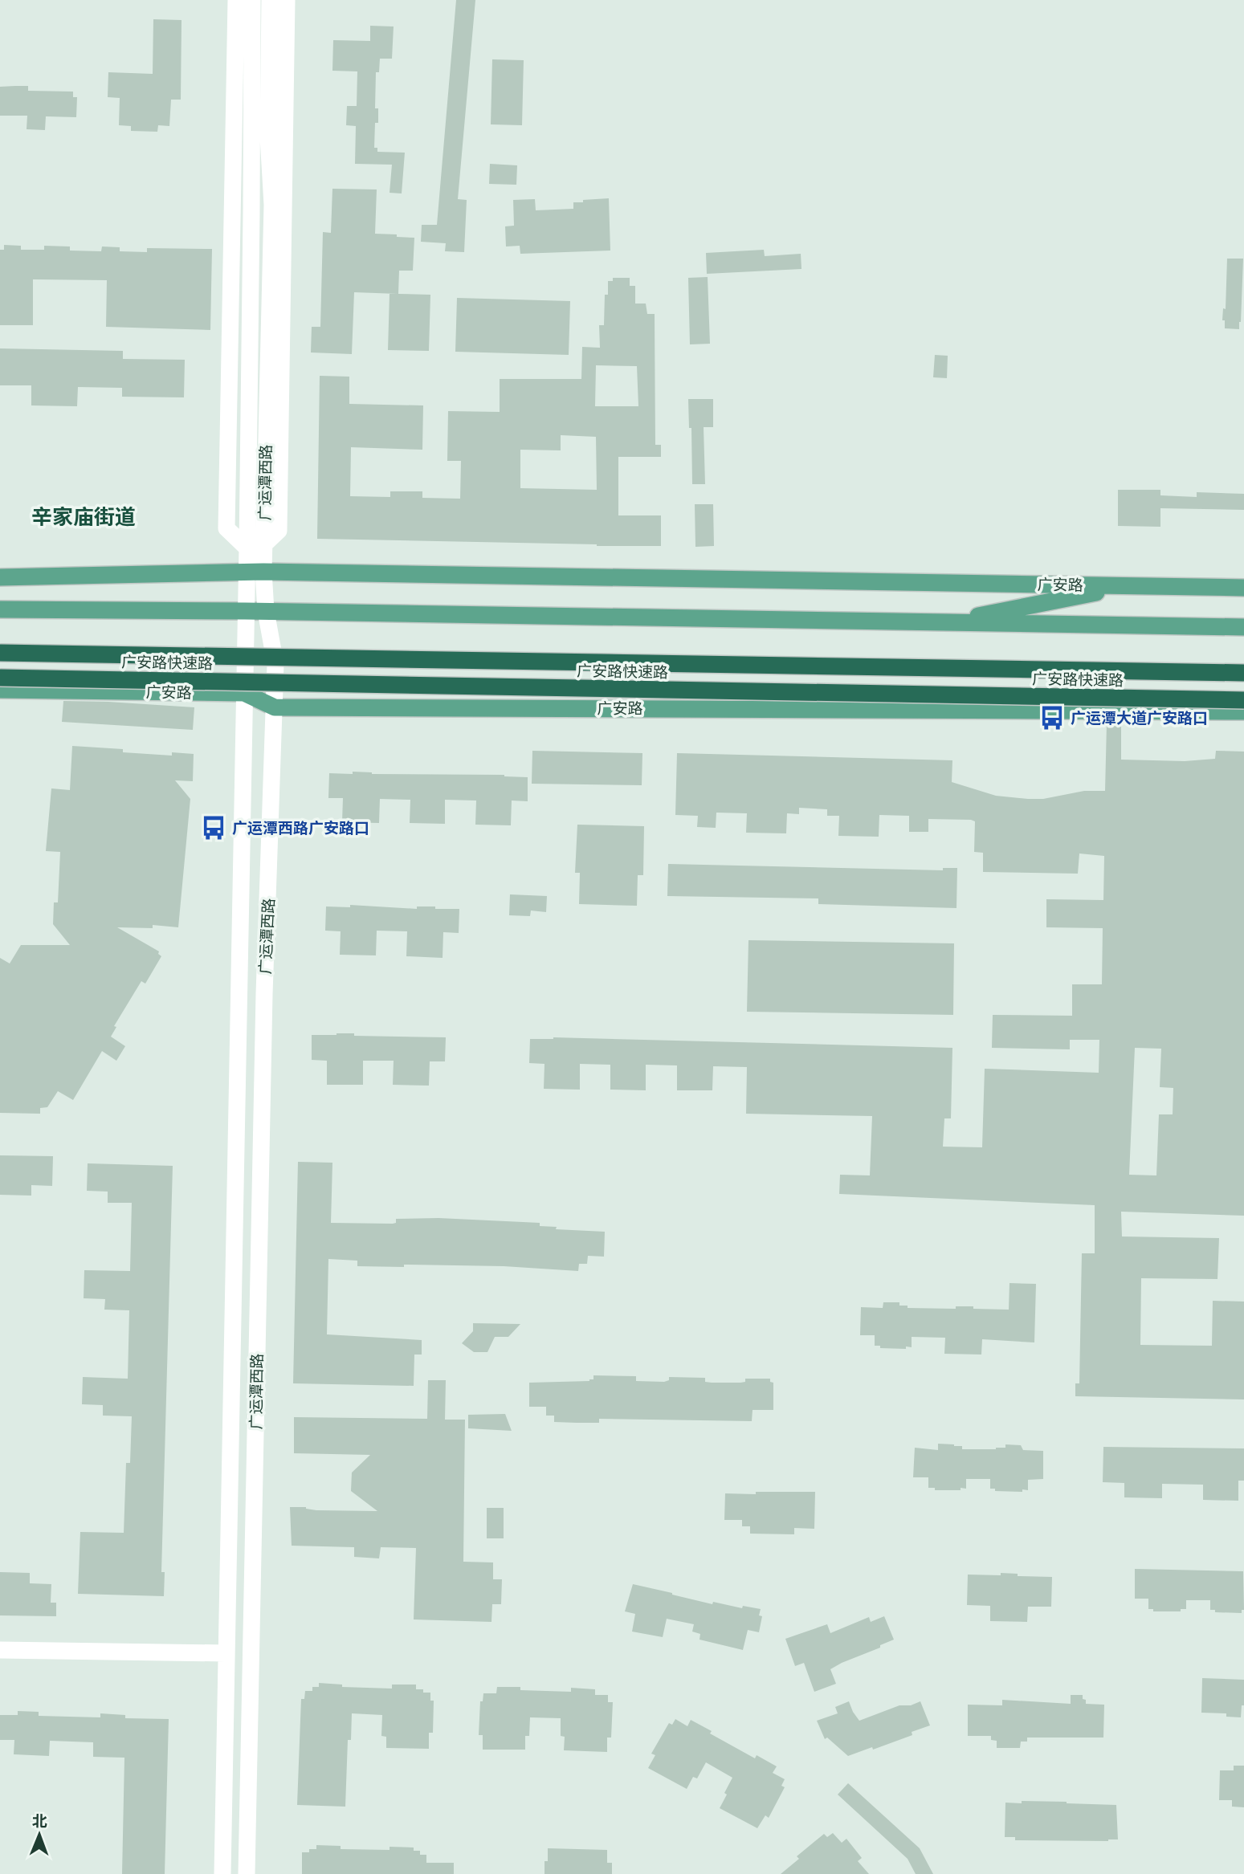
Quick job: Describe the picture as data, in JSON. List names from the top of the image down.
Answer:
{
  "streets": {
    "highway": ["广安路快速路"],
    "main road": ["广安路"],
    "street": ["广运潭西路"]
  },
  "crossings": [
    ["广运潭西路", "广安路"]
  ],
  "districts": ["辛家庙街道"],
  "places": {
    "bus stop": ["广运潭大道广安路口", "广运潭西路广安路口"]
  },
  "north": "top"
}
